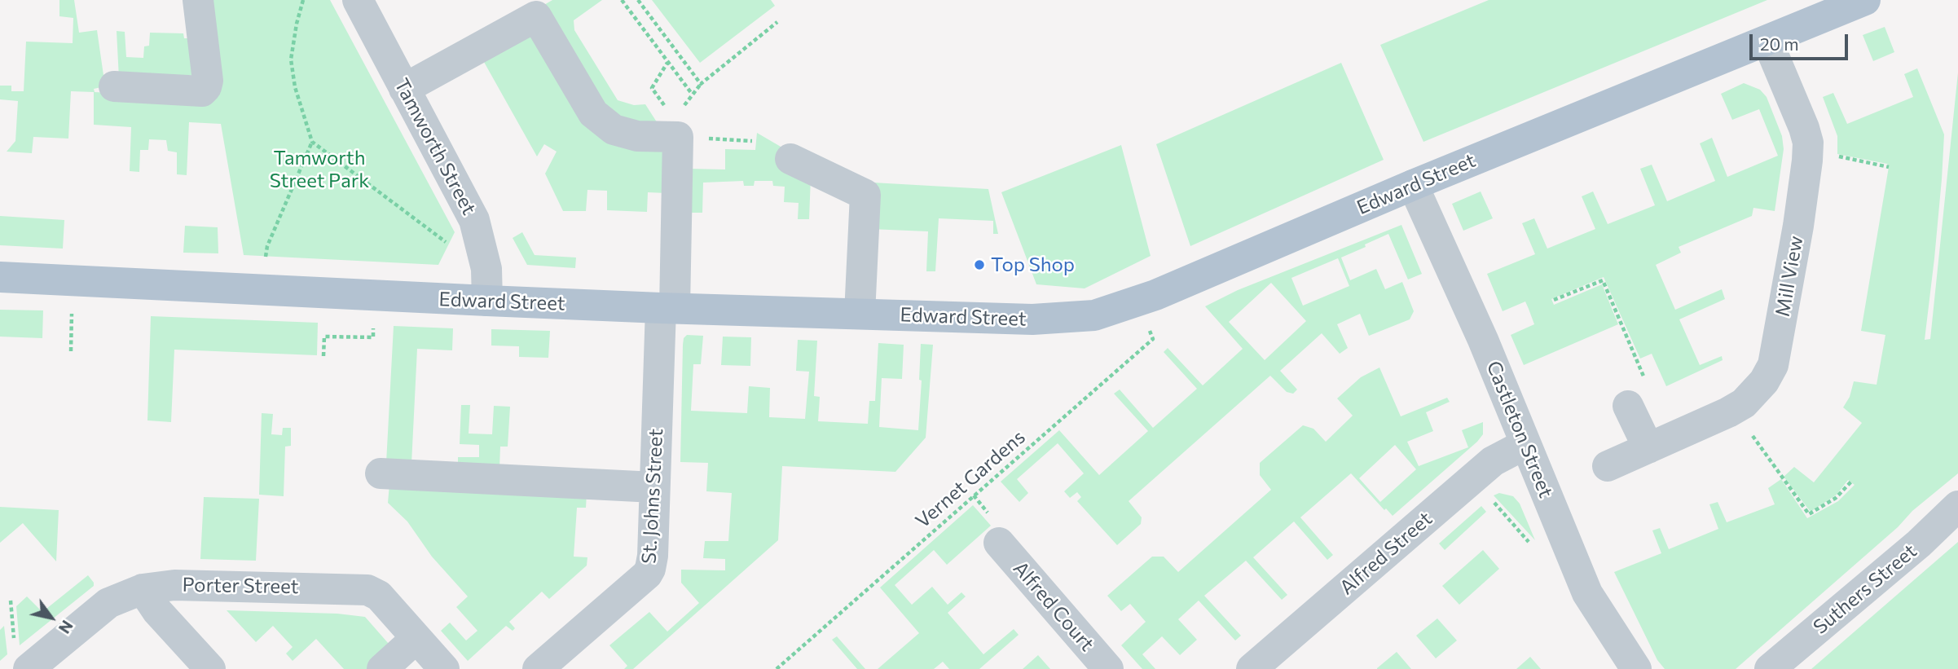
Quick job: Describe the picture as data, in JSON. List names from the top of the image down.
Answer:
{
  "streets": {
    "main road": ["Edward Street"],
    "street": [
      "Tamworth Street",
      "Mill View",
      "Castleton Street",
      "St. Johns Street",
      "Alfred Street",
      "Porter Street",
      "Suthers Street",
      "Alfred Court"
    ],
    "path": ["Vernet Gardens"]
  },
  "crossings": [
    ["Tamworth Street", "Edward Street"],
    ["Edward Street", "Mill View"],
    ["Edward Street", "Castleton Street"],
    ["Edward Street", "Vernet Gardens"],
    ["Edward Street", "St. Johns Street"],
    ["Castleton Street", "Alfred Street"]
  ],
  "parks": ["Tamworth Street Park"],
  "places": ["Top Shop"],
  "scale_bar": "20 m",
  "north": "bottom right"
}
